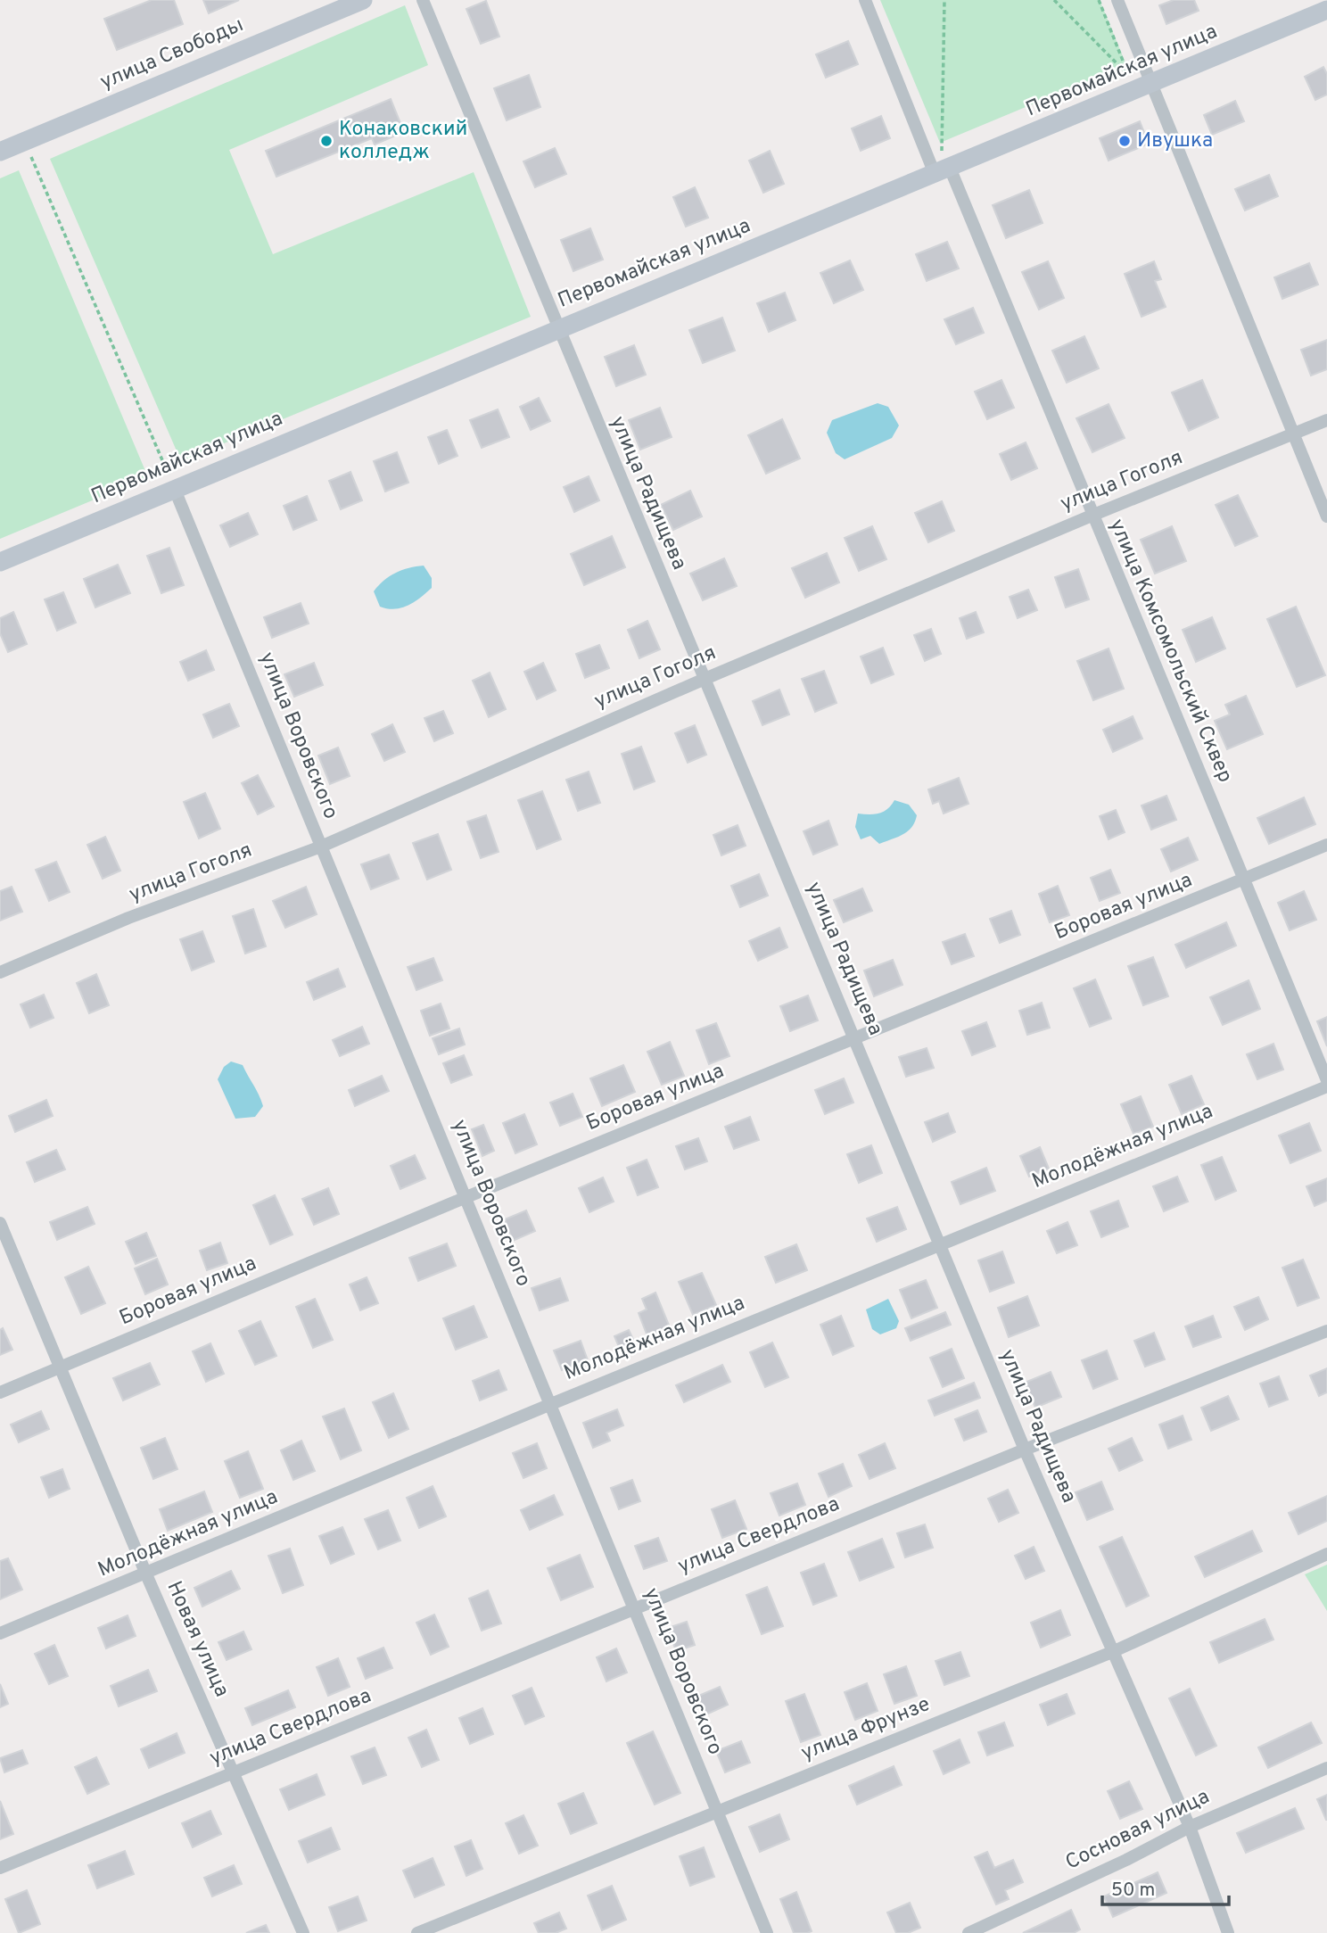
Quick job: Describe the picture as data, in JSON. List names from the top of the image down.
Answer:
{
  "streets": {
    "street": [
      "улица Свободы",
      "Первомайская улица",
      "улица Гоголя",
      "улица Радищева",
      "улица Комсомольский Сквер",
      "улица Воровского",
      "Боровая улица",
      "Молодёжная улица",
      "улица Свердлова",
      "Новая улица",
      "улица Фрунзе",
      "Сосновая улица"
    ]
  },
  "crossings": [
    ["Первомайская улица", "улица Радищева"],
    ["Первомайская улица", "улица Комсомольский Сквер"],
    ["Первомайская улица", "улица Воровского"],
    ["улица Гоголя", "улица Радищева"],
    ["улица Гоголя", "улица Комсомольский Сквер"],
    ["улица Гоголя", "улица Воровского"],
    ["улица Радищева", "Боровая улица"],
    ["улица Радищева", "Молодёжная улица"],
    ["улица Радищева", "улица Свердлова"],
    ["улица Радищева", "улица Фрунзе"],
    ["улица Радищева", "Сосновая улица"],
    ["улица Комсомольский Сквер", "Боровая улица"],
    ["улица Воровского", "Боровая улица"],
    ["улица Воровского", "Молодёжная улица"],
    ["улица Воровского", "улица Свердлова"],
    ["улица Воровского", "улица Фрунзе"],
    ["Боровая улица", "Новая улица"],
    ["Молодёжная улица", "Новая улица"],
    ["улица Свердлова", "Новая улица"]
  ],
  "places": ["Конаковский колледж", "Ивушка"],
  "scale_bar": "50 m"
}
